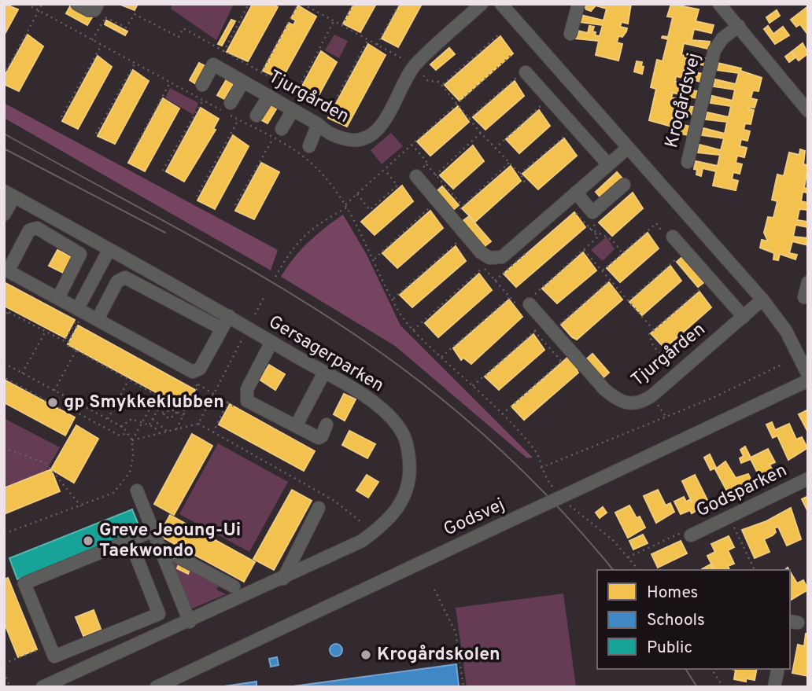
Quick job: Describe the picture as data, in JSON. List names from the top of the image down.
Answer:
{
  "streets": {
    "street": [
      "Tjurgården",
      "Krogårdsvej",
      "Gersagerparken",
      "Godsparken",
      "Godsvej"
    ]
  },
  "places": ["gp Smykkeklubben", "Greve Jeoung-Ui Taekwondo", "Krogårdskolen"],
  "legend": ["Homes", "Schools", "Public"]
}
